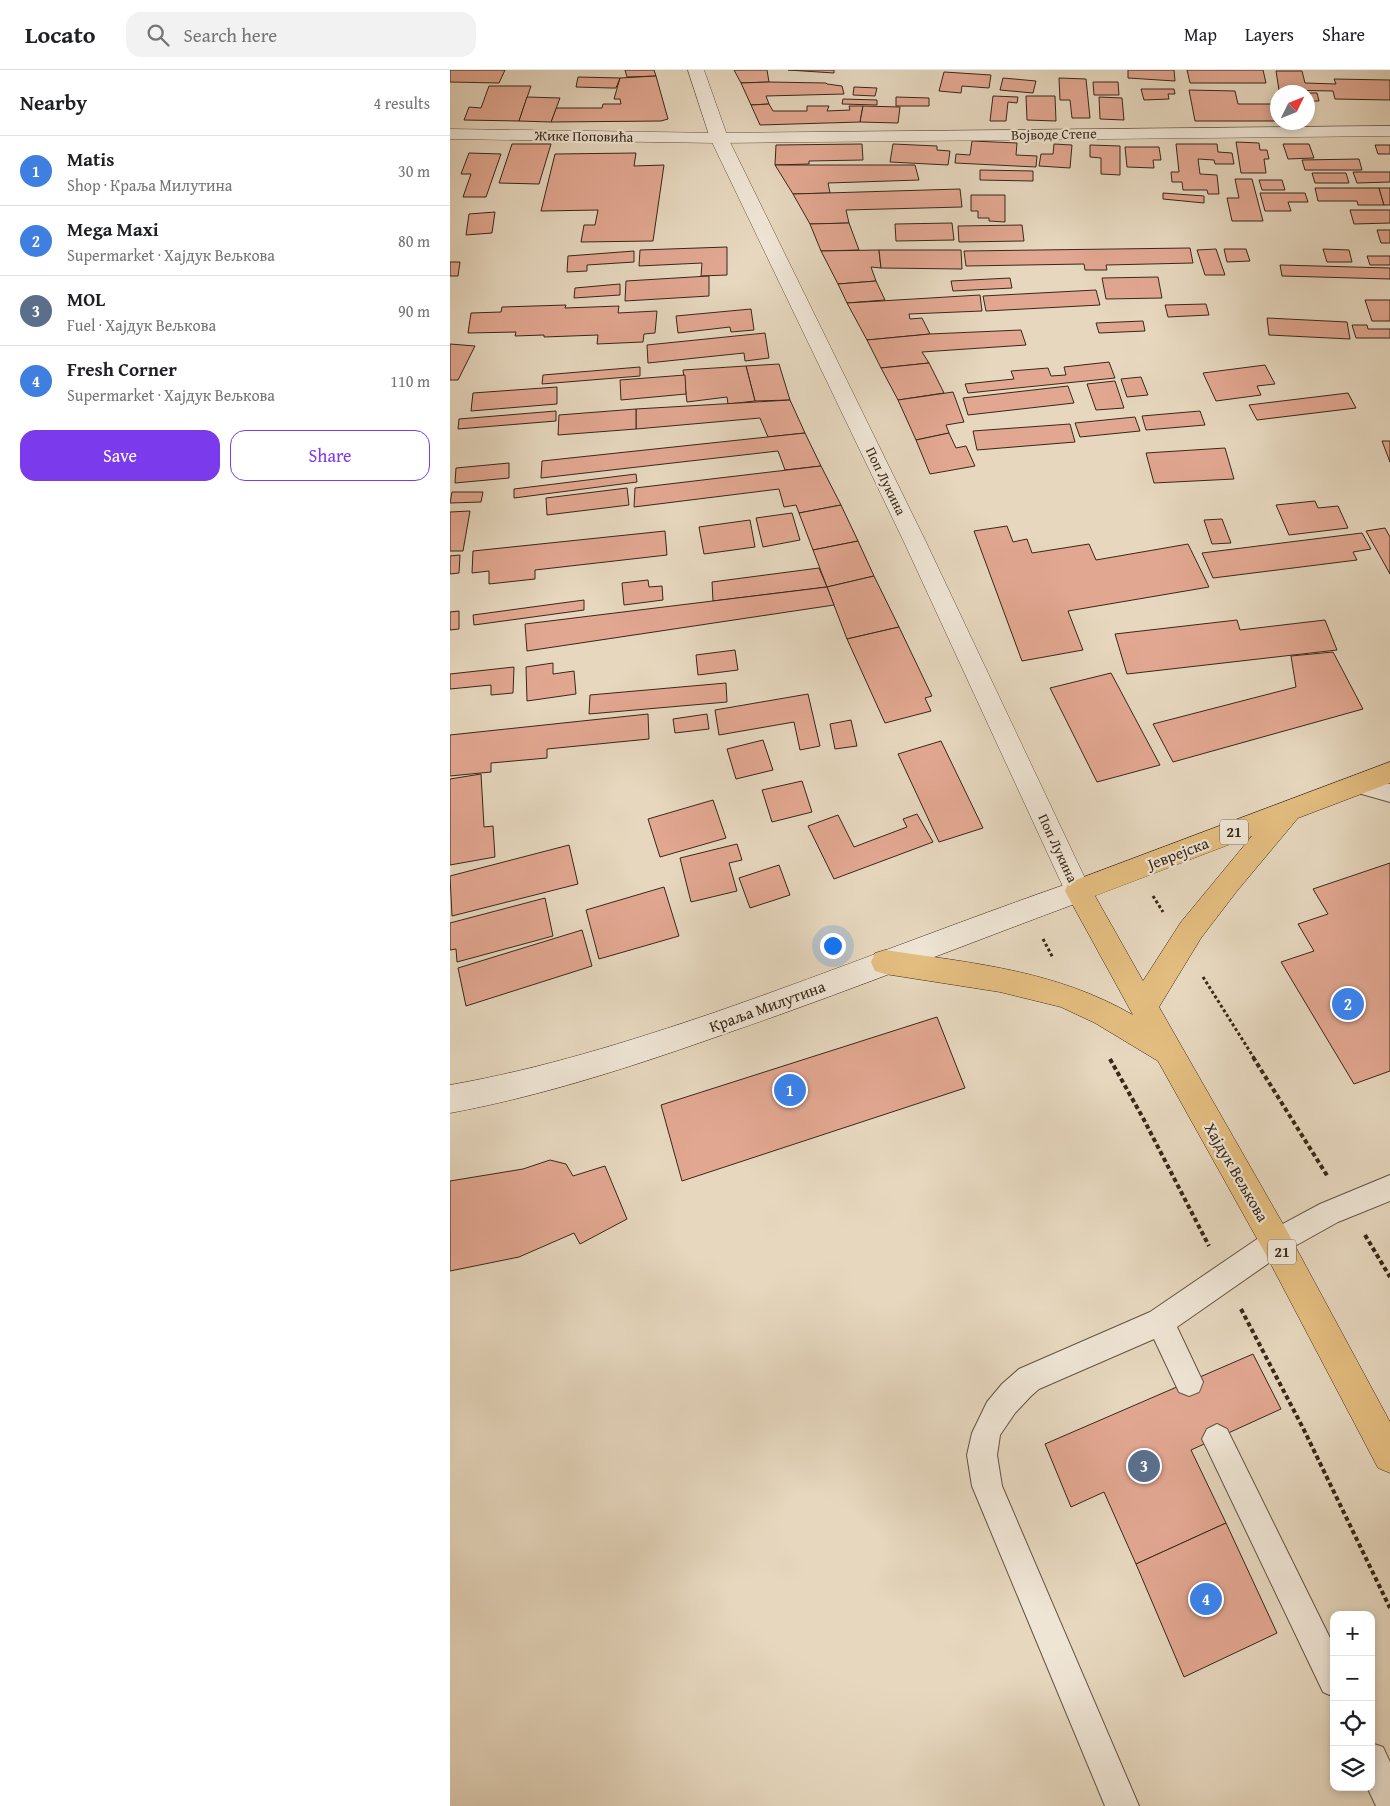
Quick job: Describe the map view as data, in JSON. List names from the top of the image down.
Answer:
{
  "streets": {
    "main road": ["21", "Јеврејска", "Хајдук Вељкова"],
    "street": [
      "Војводе Степе",
      "Жике Поповића",
      "Поп Лукина",
      "Краља Милутина"
    ]
  },
  "crossings": [
    ["Војводе Степе", "Жике Поповића"],
    ["Војводе Степе", "Поп Лукина"],
    ["Жике Поповића", "Поп Лукина"],
    ["Поп Лукина", "Јеврејска"],
    ["Поп Лукина", "Краља Милутина"],
    ["Поп Лукина", "Хајдук Вељкова"],
    ["Јеврејска", "Краља Милутина"],
    ["Јеврејска", "Хајдук Вељкова"],
    ["Краља Милутина", "Хајдук Вељкова"]
  ],
  "north": "top right",
  "page": {
    "header": "Locato",
    "search": "Search here",
    "nav": ["Map", "Layers", "Share"],
    "heading": ["Nearby", "4 results"],
    "list": [
      {
        "mark": "1",
        "name": "Matis",
        "note": "Shop · Краља Милутина",
        "value": "30 m"
      },
      {
        "mark": "2",
        "name": "Mega Maxi",
        "note": "Supermarket · Хајдук Вељкова",
        "value": "80 m"
      },
      {
        "mark": "3",
        "name": "MOL",
        "note": "Fuel · Хајдук Вељкова",
        "value": "90 m"
      },
      {
        "mark": "4",
        "name": "Fresh Corner",
        "note": "Supermarket · Хајдук Вељкова",
        "value": "110 m"
      }
    ],
    "buttons": ["Save", "Share"],
    "pins": [
      "2",
      "1",
      "3",
      "4"
    ],
    "map_buttons": ["+", "−"]
  }
}
